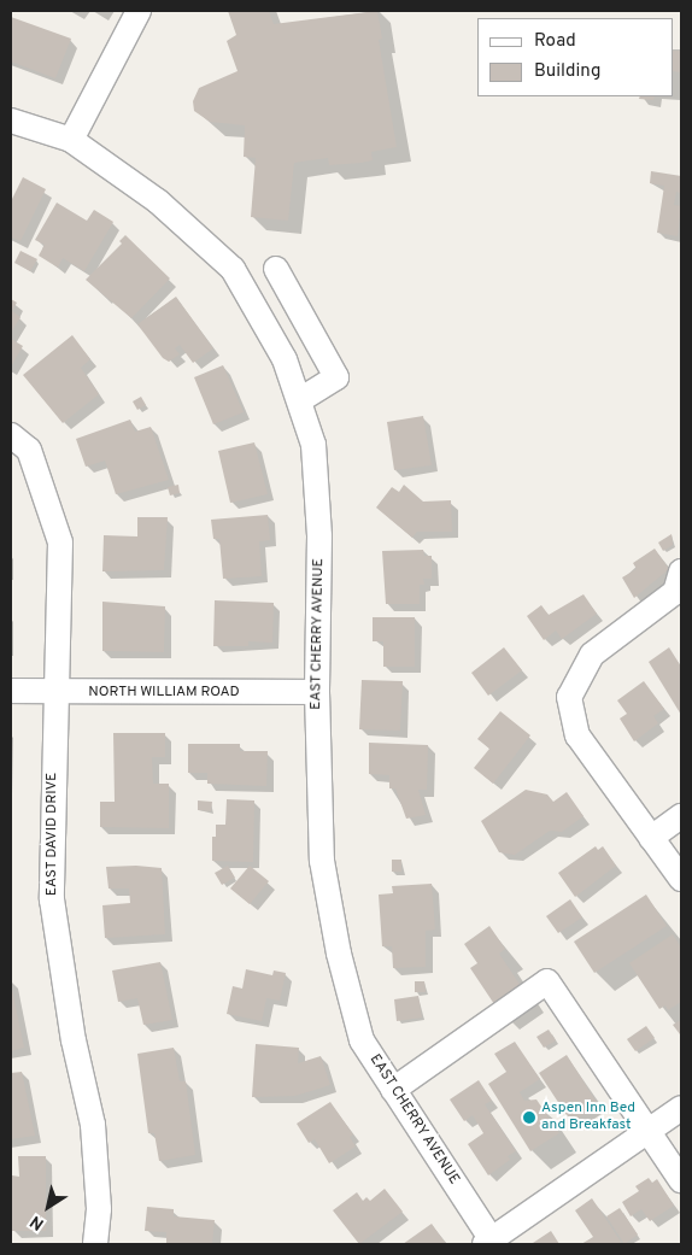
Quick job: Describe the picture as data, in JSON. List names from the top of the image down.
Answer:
{
  "streets": {
    "street": ["EAST CHERRY AVENUE", "NORTH WILLIAM ROAD", "EAST DAVID DRIVE"]
  },
  "crossings": [
    ["EAST CHERRY AVENUE", "NORTH WILLIAM ROAD"],
    ["NORTH WILLIAM ROAD", "EAST DAVID DRIVE"]
  ],
  "places": ["Aspen Inn Bed and Breakfast"],
  "legend": ["Road", "Building"],
  "north": "bottom left"
}
